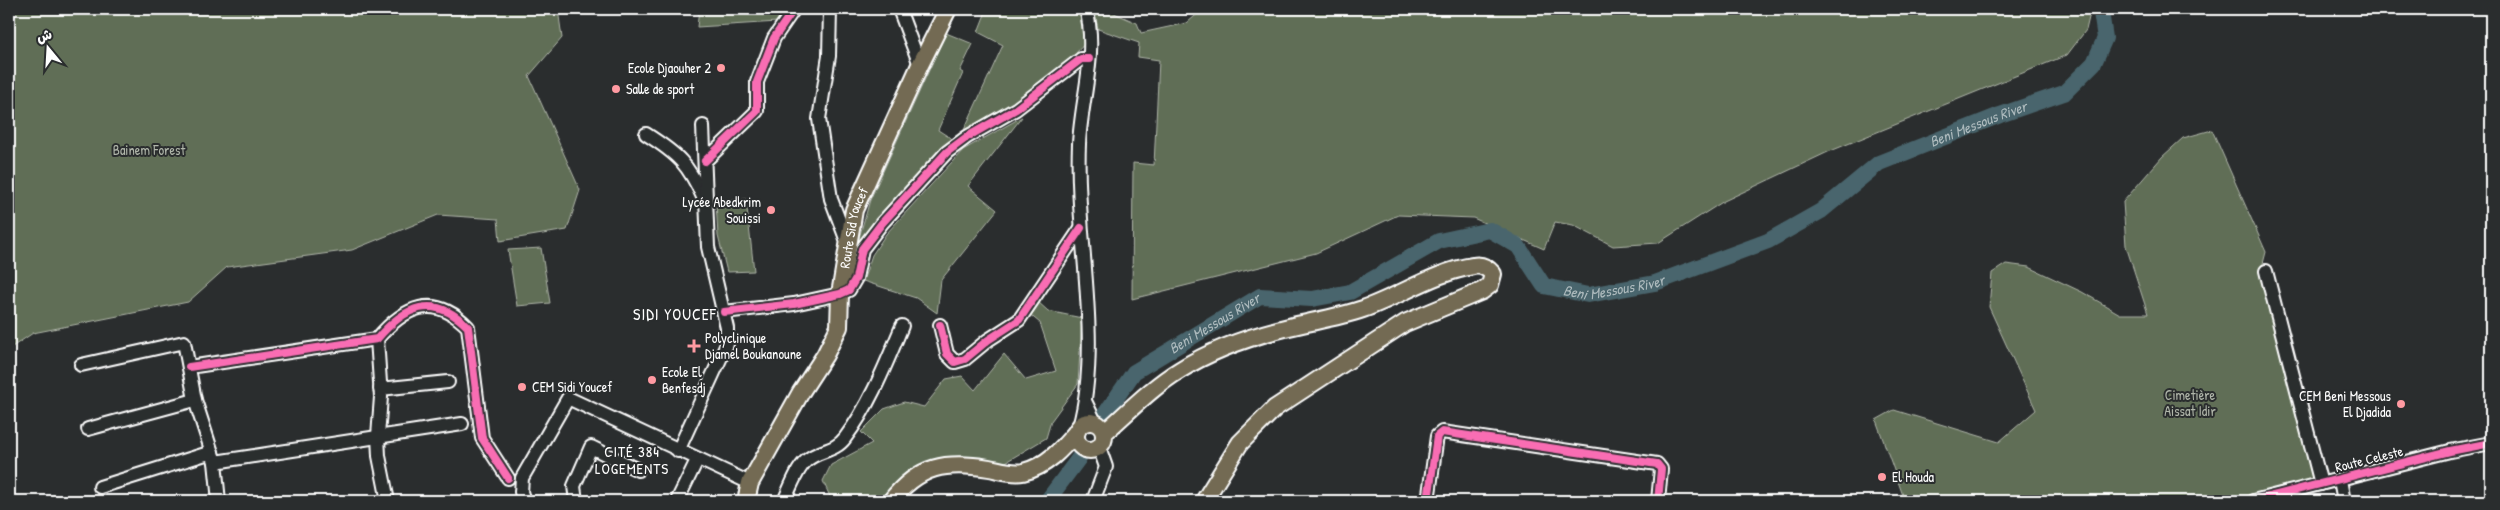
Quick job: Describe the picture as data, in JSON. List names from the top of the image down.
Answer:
{
  "streets": {
    "main road": ["Route Sid Youcef"],
    "street": ["Route Celeste"]
  },
  "districts": ["SIDI YOUCEF", "CITÉ 384 LOGEMENTS"],
  "water": ["Beni Messous River"],
  "parks": ["Bainem Forest", "Cimetière Aissat Idir"],
  "places": {
    "other": [
      "Ecole Djaouher 2",
      "Salle de sport",
      "Lycée Abedkrim Souissi",
      "Ecole El Benfesdj",
      "CEM Sidi Youcef",
      "CEM Beni Messous El Djadida",
      "El Houda"
    ],
    "health": ["Polyclinique Djamel Boukanoune"]
  },
  "north": "top"
}
